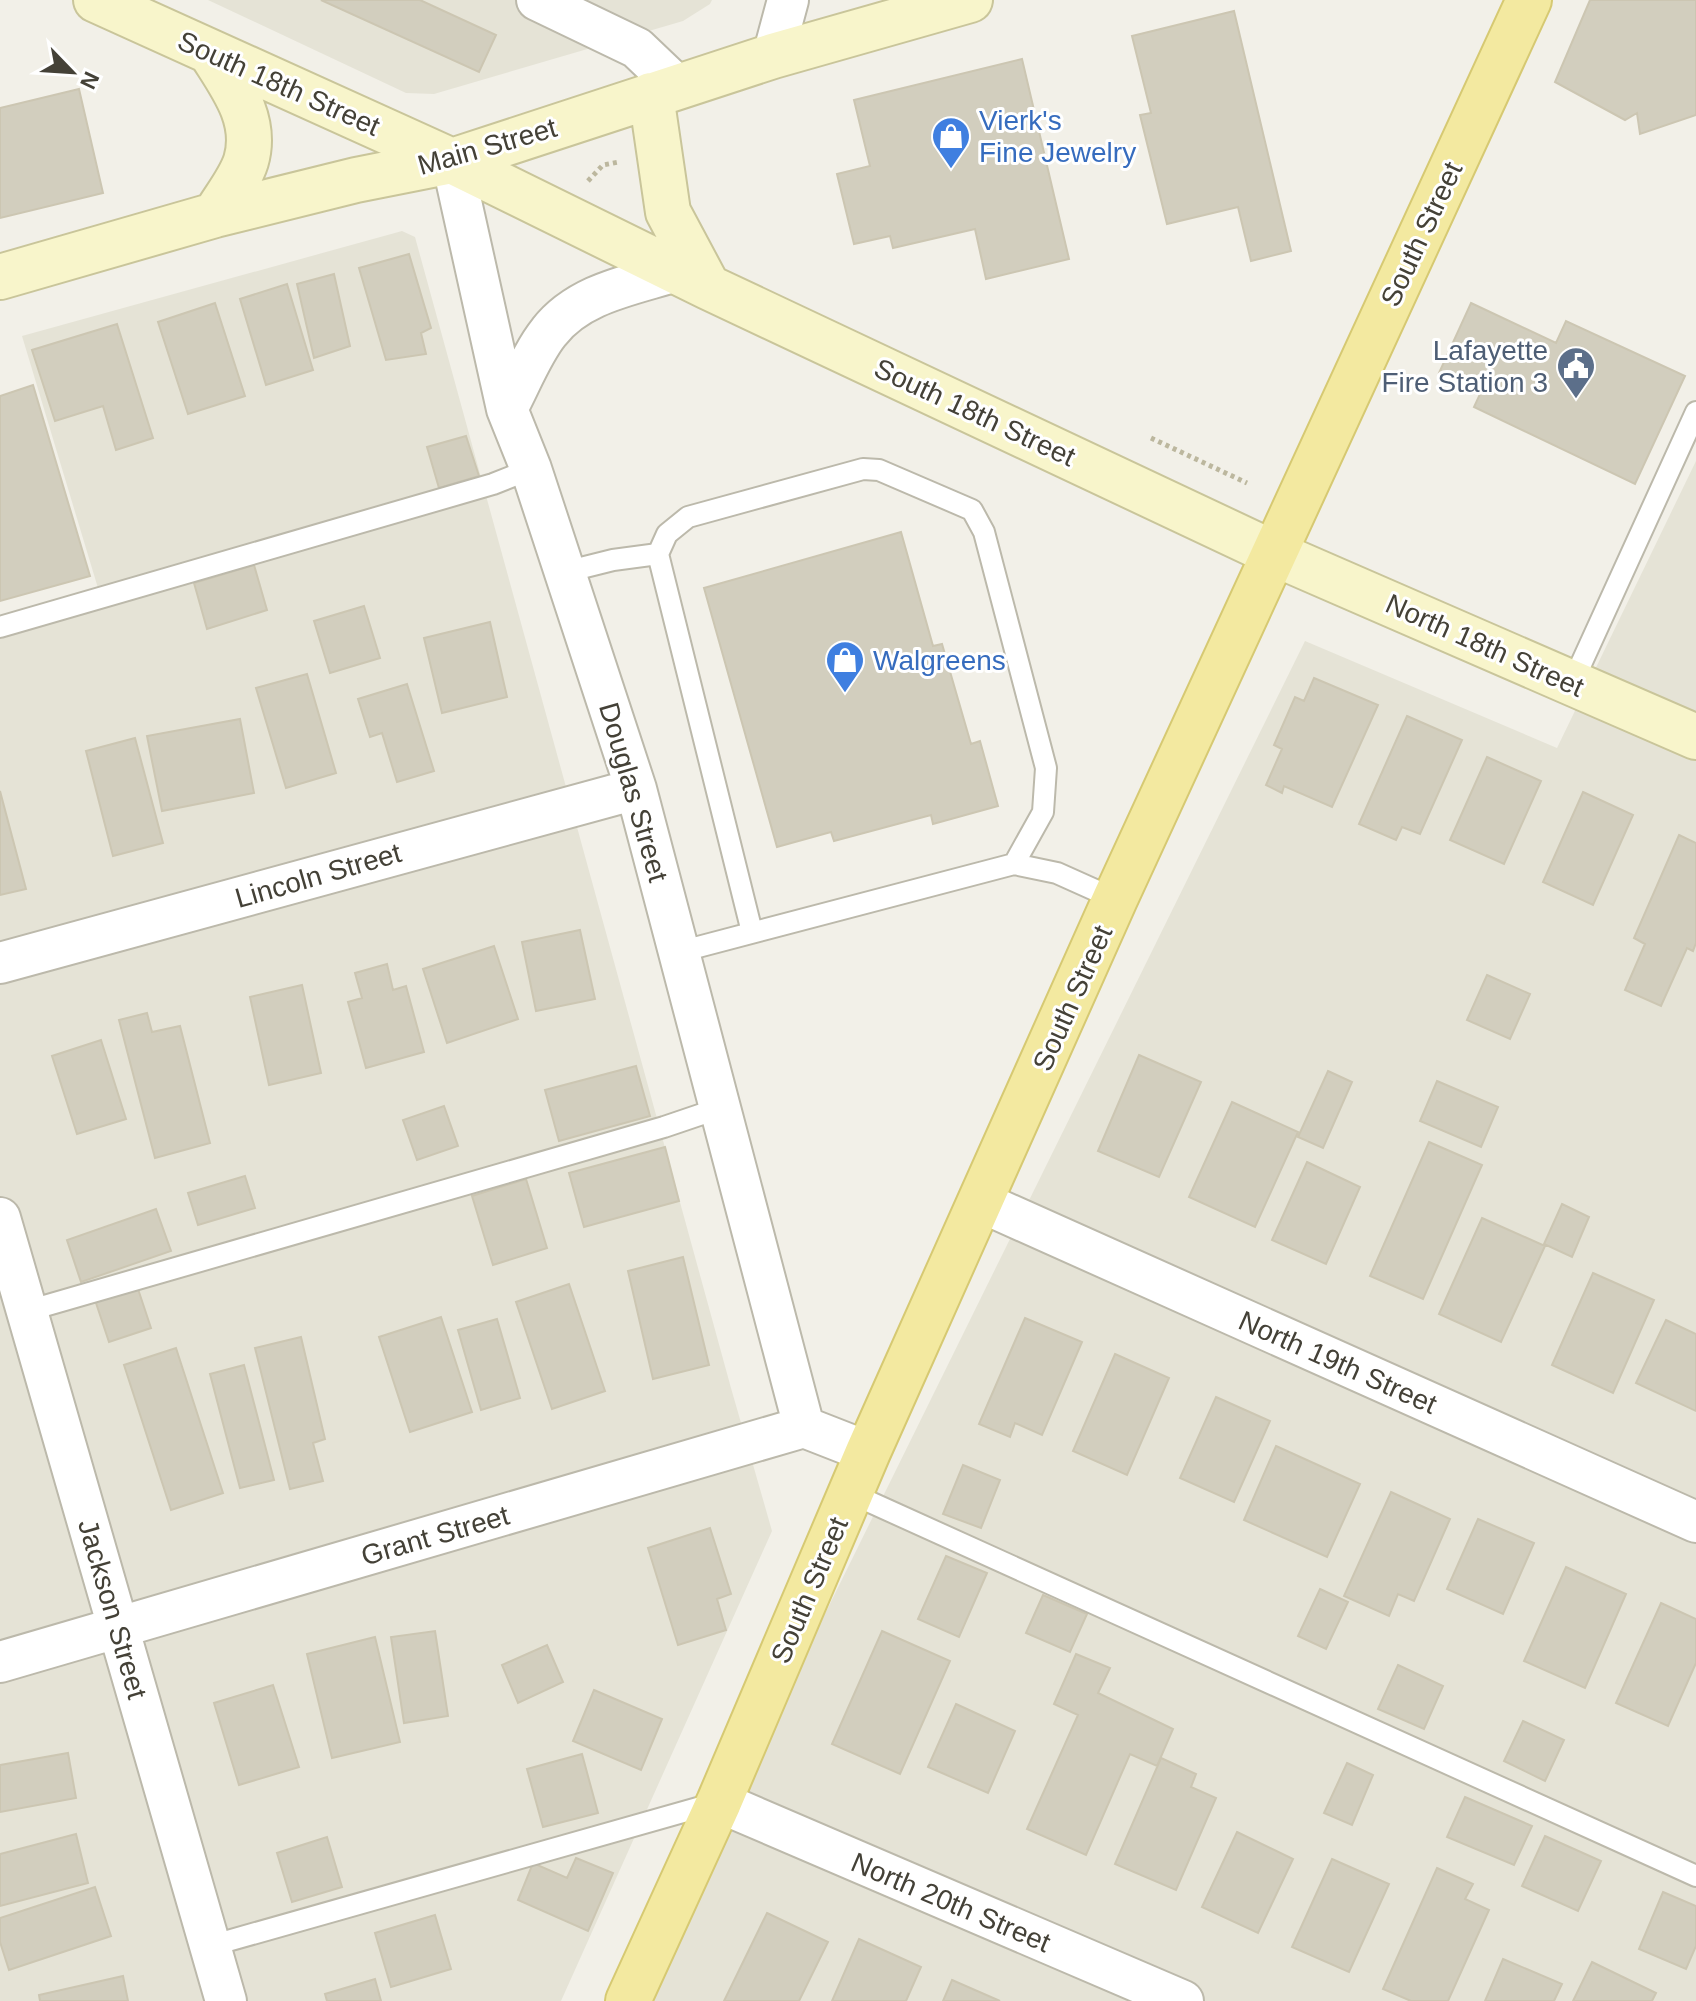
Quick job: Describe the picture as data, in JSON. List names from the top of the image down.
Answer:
{
  "streets": {
    "main road": [
      "South 18th Street",
      "Main Street",
      "South Street",
      "North 18th Street"
    ],
    "street": [
      "Douglas Street",
      "Lincoln Street",
      "North 19th Street",
      "Grant Street",
      "Jackson Street",
      "North 20th Street"
    ]
  },
  "crossings": [
    ["South 18th Street", "Main Street"],
    ["South 18th Street", "South Street"],
    ["South 18th Street", "North 18th Street"],
    ["South 18th Street", "Douglas Street"],
    ["Main Street", "Douglas Street"],
    ["South Street", "North 18th Street"],
    ["South Street", "North 19th Street"],
    ["South Street", "North 20th Street"],
    ["Douglas Street", "Lincoln Street"],
    ["Douglas Street", "Grant Street"],
    ["Grant Street", "Jackson Street"]
  ],
  "places": {
    "shop": ["Vierk's Fine Jewelry", "Walgreens"],
    "public building": ["Lafayette Fire Station 3"]
  },
  "north": "bottom right"
}
